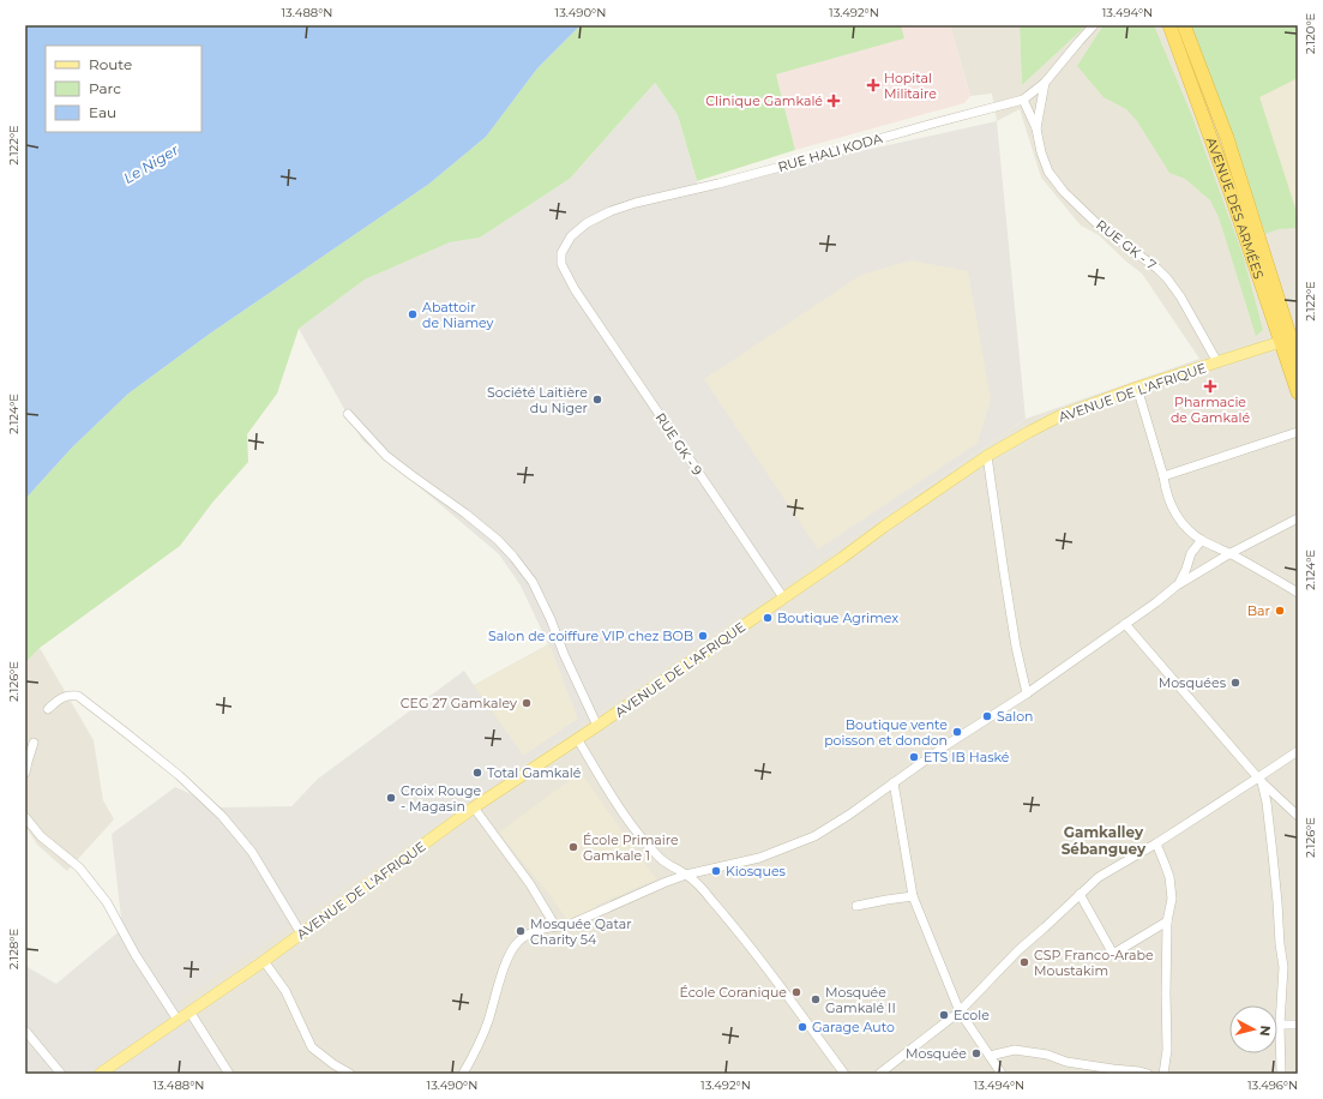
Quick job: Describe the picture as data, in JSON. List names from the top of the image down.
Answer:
{
  "streets": {
    "highway": ["AVENUE DES ARMÉES"],
    "main road": ["AVENUE DE L'AFRIQUE"],
    "street": ["RUE HALI KODA", "RUE GK - 7", "RUE GK - 9"]
  },
  "crossings": [
    ["RUE HALI KODA", "RUE GK - 9"],
    ["AVENUE DES ARMÉES", "AVENUE DE L'AFRIQUE"],
    ["RUE GK - 7", "AVENUE DE L'AFRIQUE"],
    ["AVENUE DE L'AFRIQUE", "RUE GK - 9"]
  ],
  "districts": ["Gamkalley Sébanguey"],
  "water": ["Le Niger"],
  "places": {
    "health": ["Hopital Militaire", "Clinique Gamkalé", "Pharmacie de Gamkalé"],
    "other": [
      "Abattoir de Niamey",
      "Société Laitière du Niger",
      "Bar",
      "Boutique Agrimex",
      "Salon de coiffure VIP chez BOB",
      "Mosquées",
      "CEG 27 Gamkaley",
      "Salon",
      "Boutique vente poisson et dondon",
      "ETS IB Haské",
      "Total Gamkalé",
      "Croix Rouge - Magasin",
      "École Primaire Gamkale 1",
      "Kiosques",
      "Mosquée Qatar Charity 54",
      "CSP Franco-Arabe Moustakim",
      "École Coranique",
      "Mosquée Gamkalé II",
      "Ecole",
      "Garage Auto",
      "Mosquée"
    ]
  },
  "legend": ["Route", "Parc", "Eau"],
  "north": "right",
  "coordinates": [
    "13.488°N",
    "13.490°N",
    "13.492°N",
    "13.494°N",
    "2.120°E",
    "2.122°E",
    "2.124°E",
    "2.126°E",
    "2.128°E",
    "13.496°N"
  ]
}
